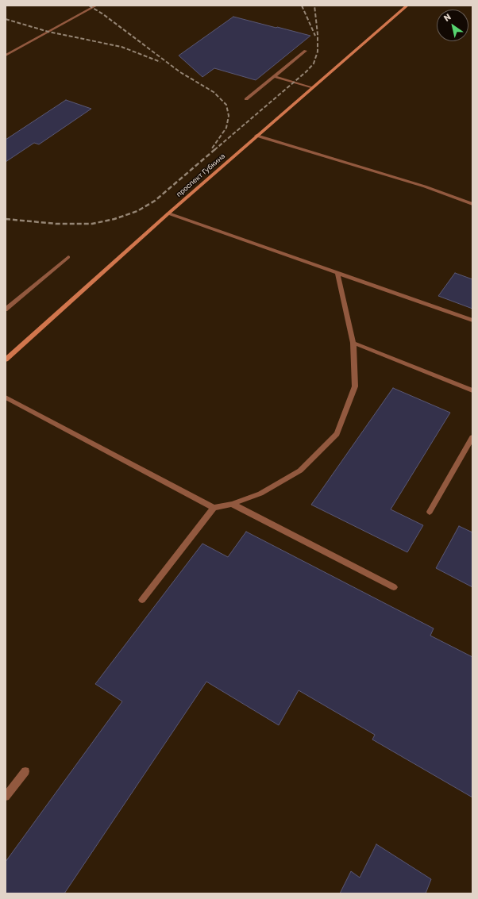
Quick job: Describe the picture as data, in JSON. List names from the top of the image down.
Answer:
{
  "streets": {
    "main road": ["проспект Губкина"]
  },
  "north": "top left"
}
